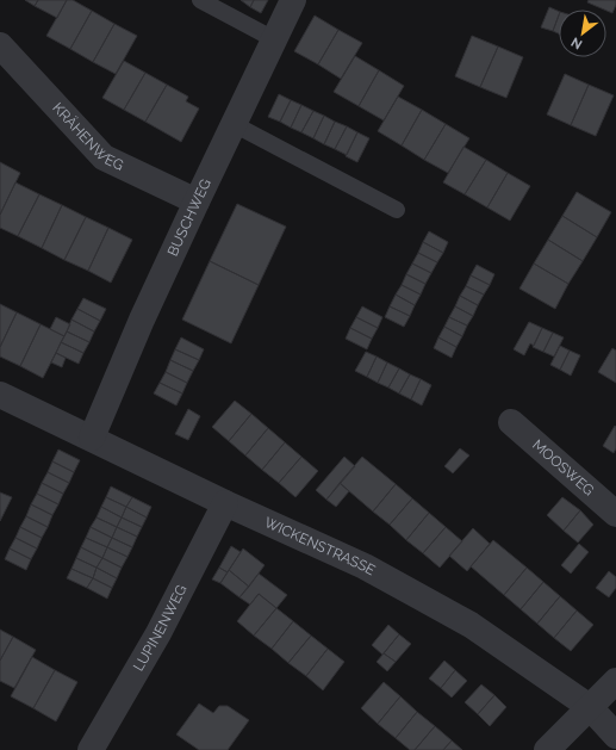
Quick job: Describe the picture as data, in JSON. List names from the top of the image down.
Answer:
{
  "streets": {
    "street": [
      "KRÄHENWEG",
      "BUSCHWEG",
      "MOOSWEG",
      "WICKENSTRASSE",
      "LUPINENWEG"
    ]
  },
  "crossings": [
    ["KRÄHENWEG", "BUSCHWEG"],
    ["BUSCHWEG", "WICKENSTRASSE"],
    ["WICKENSTRASSE", "LUPINENWEG"]
  ],
  "north": "bottom left"
}
